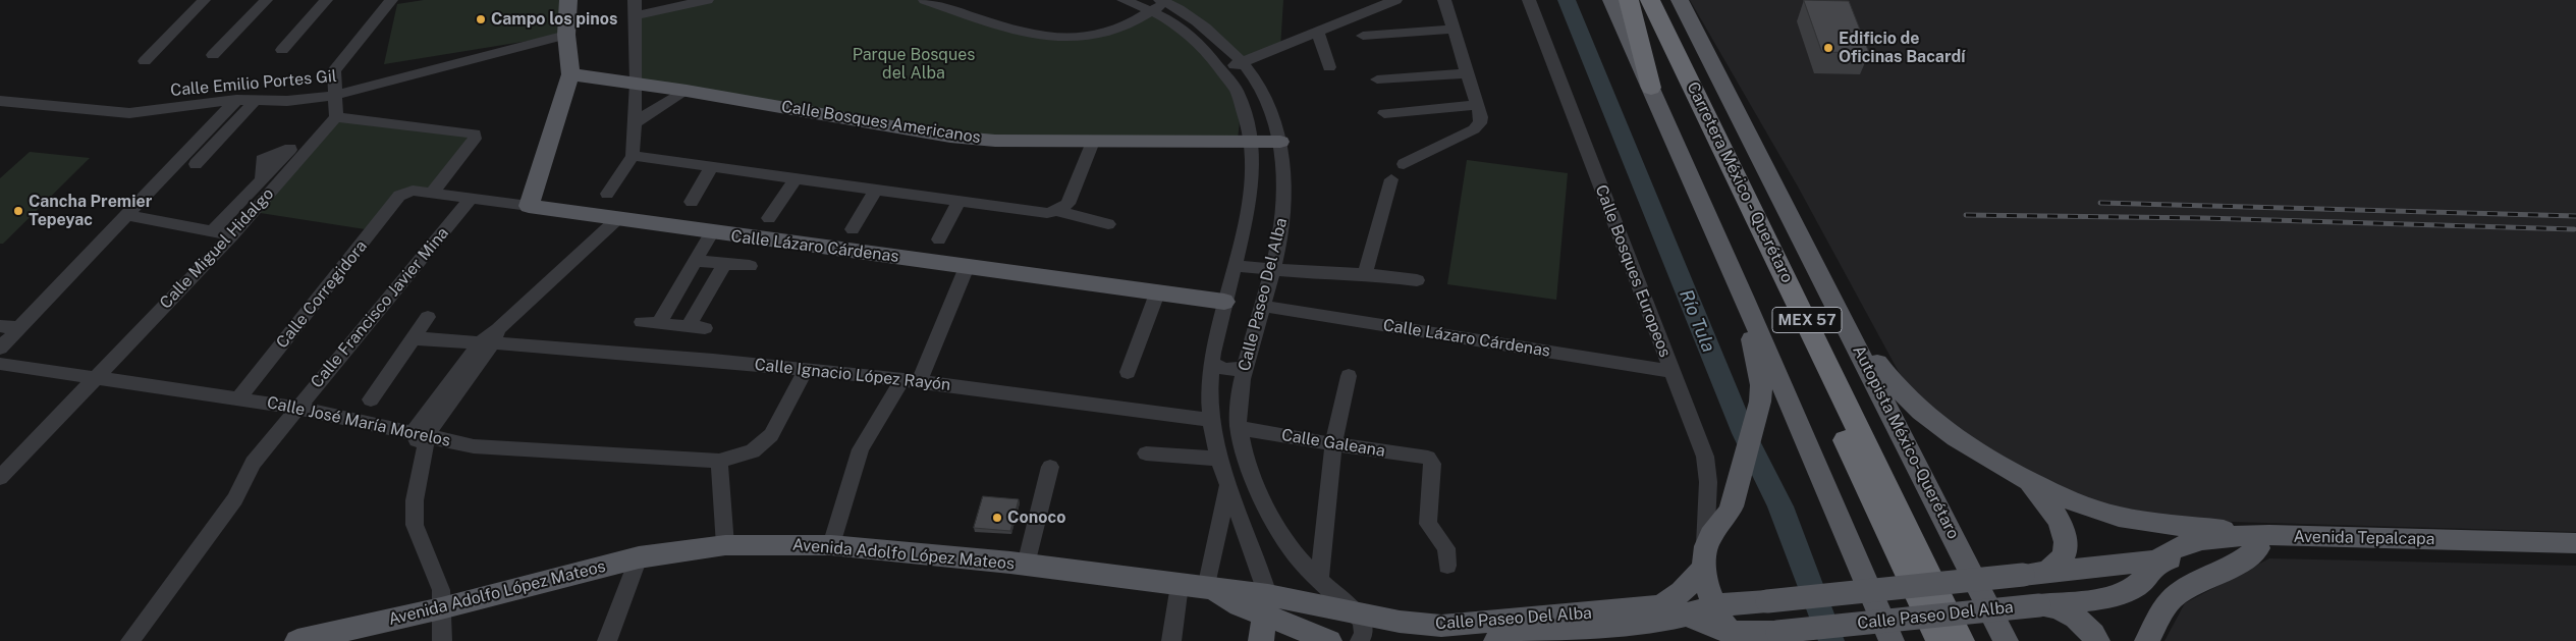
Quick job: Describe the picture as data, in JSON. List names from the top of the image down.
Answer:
{
  "streets": {
    "highway": ["Carretera México - Querétaro", "MEX 57"],
    "main road": [
      "Calle Bosques Americanos",
      "Calle Lázaro Cárdenas",
      "Calle Paseo Del Alba",
      "Autopista México-Querétaro",
      "Avenida Tepalcapa",
      "Avenida Adolfo López Mateos"
    ],
    "street": [
      "Calle Emilio Portes Gil",
      "Calle Miguel Hidalgo",
      "Calle Bosques Europeos",
      "Calle Corregidora",
      "Calle Francisco Javier Mina",
      "Calle Ignacio López Rayón",
      "Calle José María Morelos",
      "Calle Galeana"
    ]
  },
  "crossings": [
    ["Calle Bosques Americanos", "Calle Paseo Del Alba"],
    ["Calle Lázaro Cárdenas", "Calle Bosques Europeos"],
    ["Calle Lázaro Cárdenas", "Calle Corregidora"],
    ["Calle Lázaro Cárdenas", "Calle Paseo Del Alba"],
    ["Calle Lázaro Cárdenas", "Calle Francisco Javier Mina"],
    ["Calle Miguel Hidalgo", "Calle José María Morelos"],
    ["Calle Corregidora", "Calle José María Morelos"],
    ["Calle Paseo Del Alba", "Calle Ignacio López Rayón"],
    ["Calle Paseo Del Alba", "Calle Galeana"],
    ["Calle Paseo Del Alba", "Avenida Tepalcapa"],
    ["Calle Paseo Del Alba", "Avenida Adolfo López Mateos"],
    ["Calle Francisco Javier Mina", "Calle José María Morelos"],
    ["Calle Ignacio López Rayón", "Calle José María Morelos"]
  ],
  "water": ["Río Tula"],
  "parks": ["Parque Bosques del Alba"],
  "places": [
    "Campo los pinos",
    "Edificio de Oficinas Bacardí",
    "Cancha Premier Tepeyac",
    "Conoco"
  ]
}
